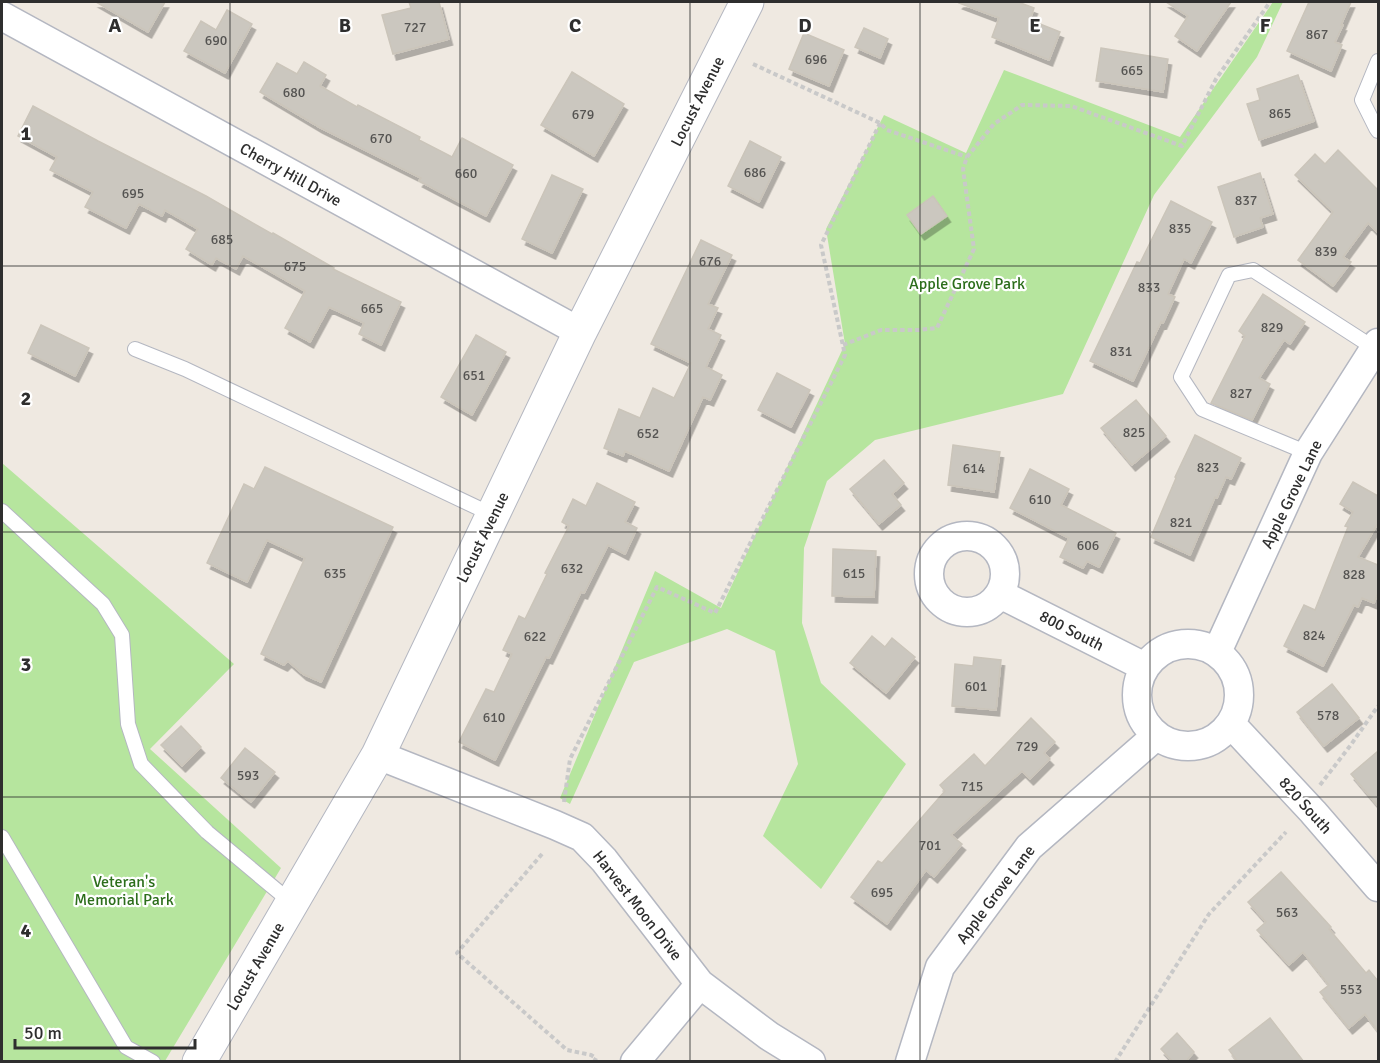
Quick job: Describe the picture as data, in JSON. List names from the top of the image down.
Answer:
{
  "streets": {
    "street": [
      "Locust Avenue",
      "Cherry Hill Drive",
      "Apple Grove Lane",
      "800 South",
      "820 South",
      "Harvest Moon Drive"
    ]
  },
  "crossings": [
    ["Locust Avenue", "Cherry Hill Drive"],
    ["Locust Avenue", "Harvest Moon Drive"],
    ["Apple Grove Lane", "800 South"],
    ["Apple Grove Lane", "820 South"],
    ["800 South", "820 South"]
  ],
  "parks": ["Apple Grove Park", "Veteran's Memorial Park"],
  "house_numbers": [
    "727",
    "867",
    "690",
    "696",
    "665",
    "680",
    "865",
    "679",
    "670",
    "686",
    "660",
    "695",
    "837",
    "835",
    "685",
    "839",
    "676",
    "675",
    "833",
    "665",
    "829",
    "831",
    "651",
    "827",
    "825",
    "652",
    "823",
    "614",
    "610",
    "821",
    "606",
    "632",
    "635",
    "615",
    "828",
    "824",
    "622",
    "601",
    "578",
    "610",
    "729",
    "593",
    "715",
    "701",
    "695",
    "563",
    "553"
  ],
  "scale_bar": "50 m",
  "grid": {
    "columns": [
      "A",
      "B",
      "C",
      "D",
      "E",
      "F"
    ],
    "rows": [
      "1",
      "2",
      "3",
      "4"
    ]
  }
}
